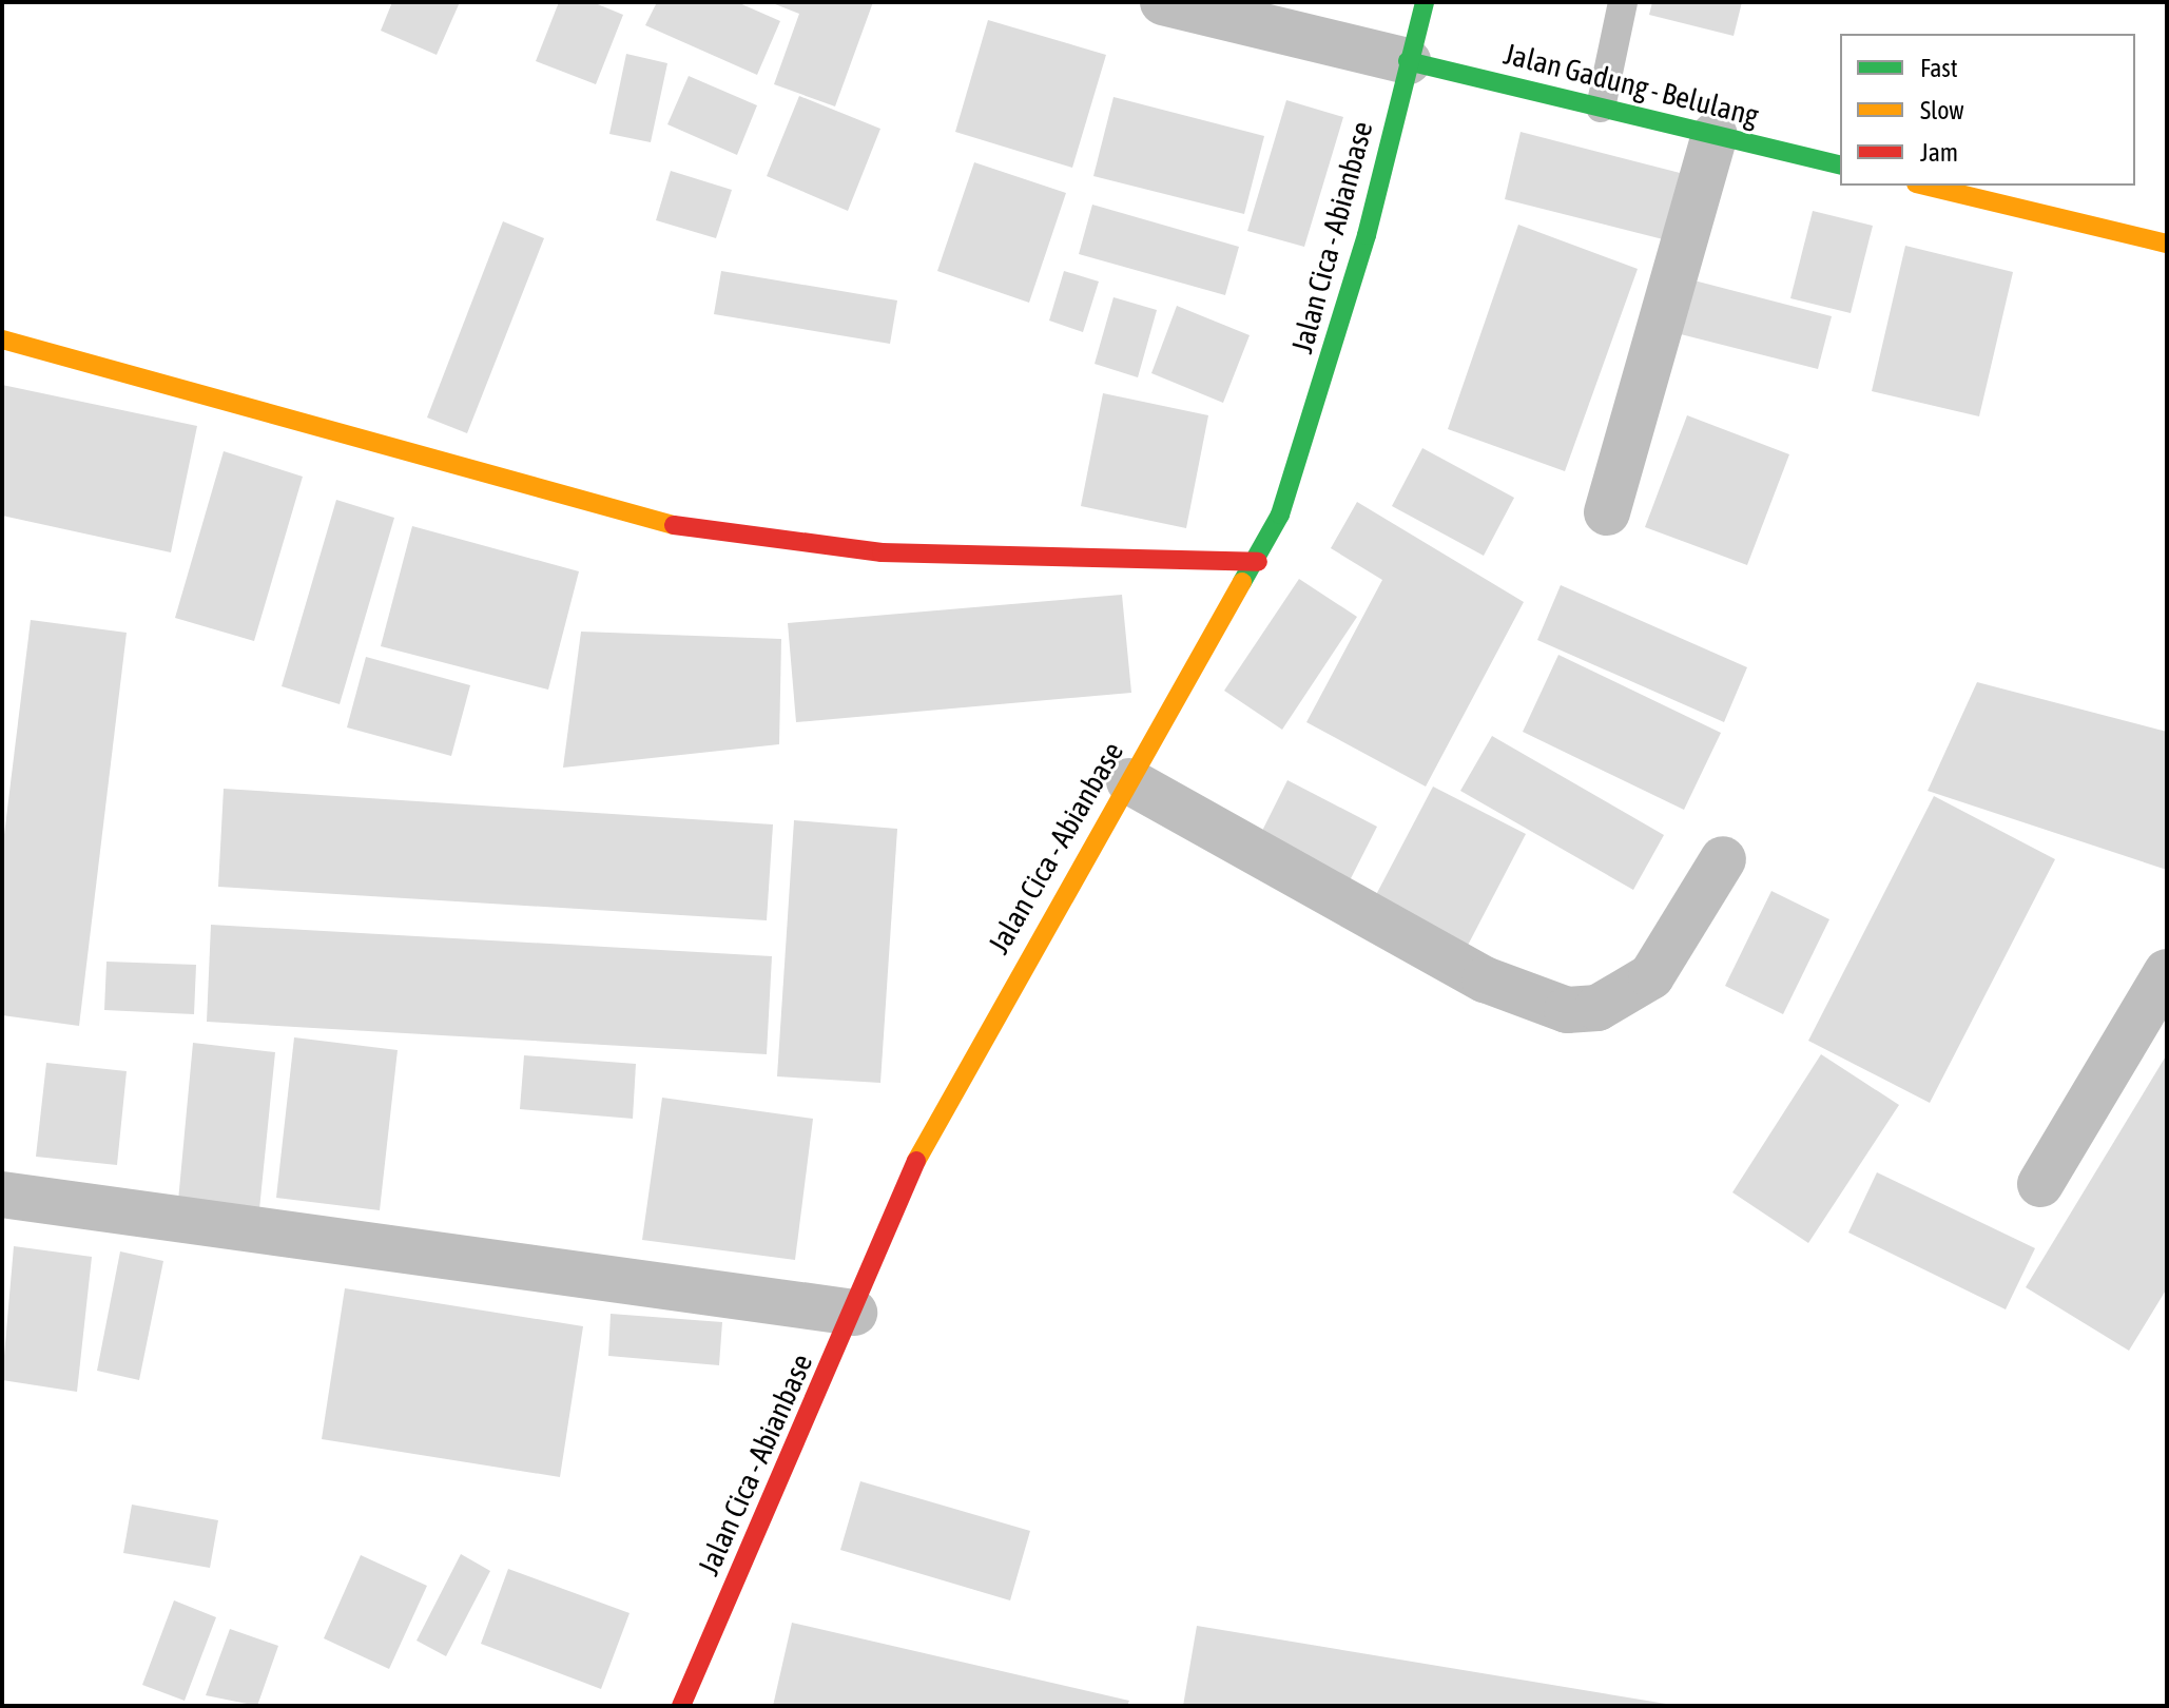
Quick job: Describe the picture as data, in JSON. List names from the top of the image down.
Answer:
{
  "streets": {
    "street": ["Jalan Gadung - Belulang", "Jalan Cica - Abianbase"]
  },
  "crossings": [
    ["Jalan Gadung - Belulang", "Jalan Cica - Abianbase"]
  ],
  "legend": ["Fast", "Slow", "Jam"]
}
